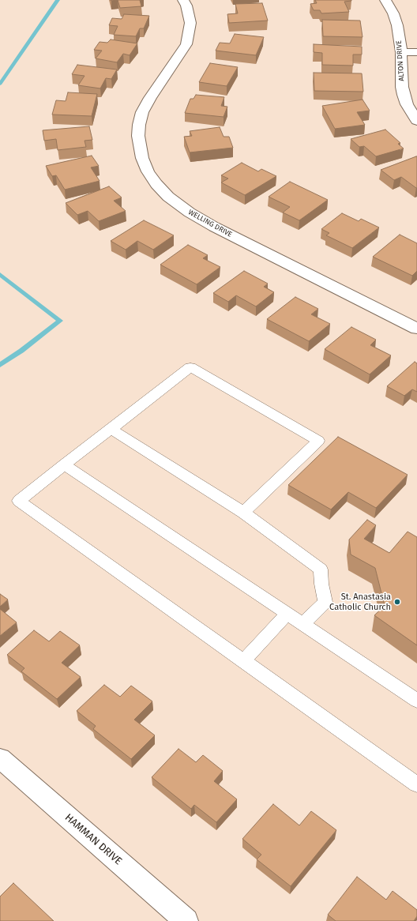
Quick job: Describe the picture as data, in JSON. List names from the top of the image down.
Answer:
{
  "streets": {
    "street": ["ALTON DRIVE", "WELLING DRIVE", "HAMMAN DRIVE"]
  },
  "places": ["St. Anastasia Catholic Church"]
}
